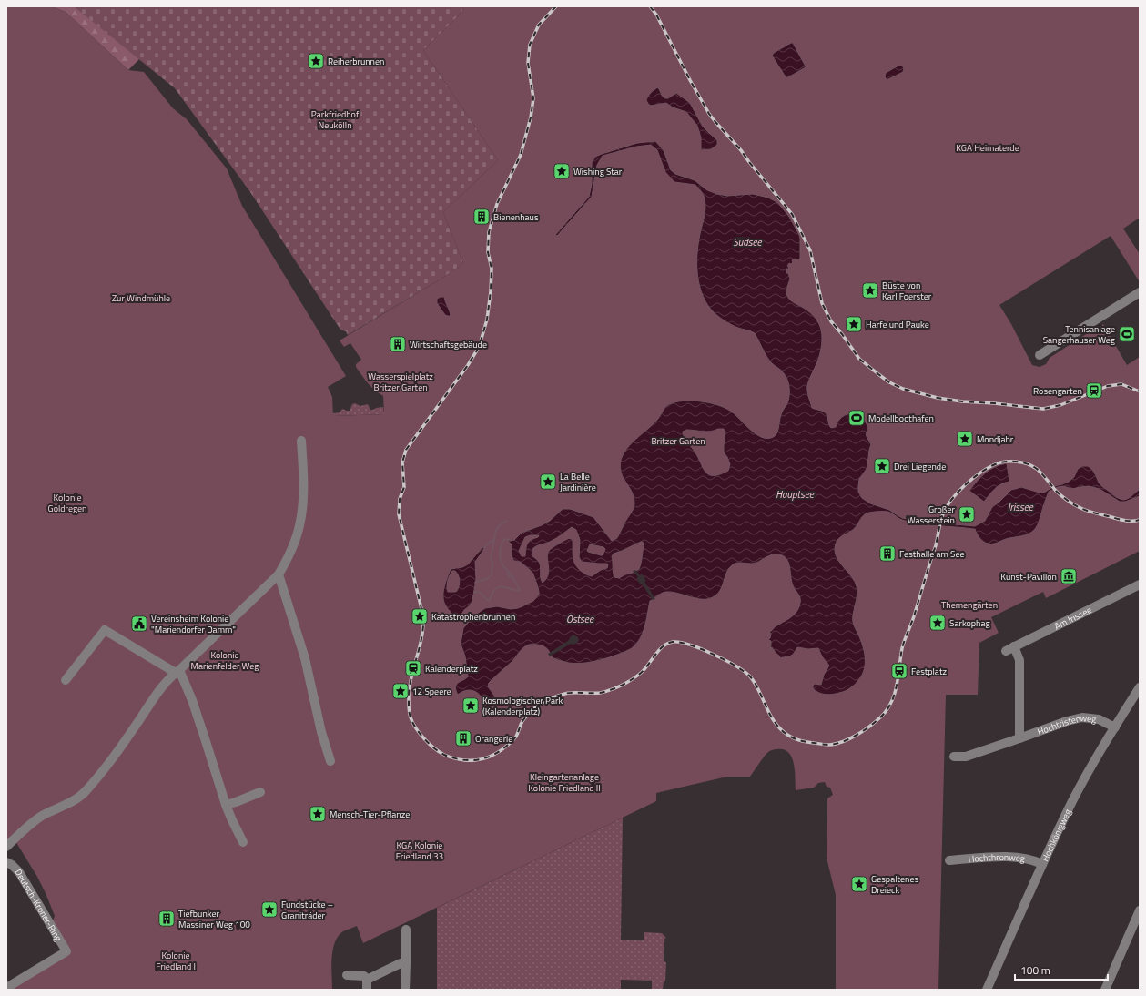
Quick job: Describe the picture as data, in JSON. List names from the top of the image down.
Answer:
{
  "streets": {
    "street": [
      "Am Irissee",
      "Hochtristenweg",
      "Hochkönigweg",
      "Hochthronweg",
      "Deutsch-Kroner-Ring"
    ]
  },
  "crossings": [
    ["Am Irissee", "Hochtristenweg"],
    ["Hochtristenweg", "Hochkönigweg"],
    ["Hochkönigweg", "Hochthronweg"]
  ],
  "water": [
    "Südsee",
    "Hauptsee",
    "Irissee",
    "Ostsee"
  ],
  "parks": [
    "Parkfriedhof Neukölln",
    "KGA Heimaterde",
    "Zur Windmühle",
    "Wasserspielplatz Britzer Garten",
    "Britzer Garten",
    "Kolonie Goldregen",
    "Themengärten",
    "Kolonie Marienfelder Weg",
    "Kleingartenanlage Kolonie Friedland II",
    "KGA Kolonie Friedland 33",
    "Kolonie Friedland I"
  ],
  "places": {
    "place": [
      "Reiherbrunnen",
      "Wishing Star",
      "Büste von Karl Foerster",
      "Harfe und Pauke",
      "Mondjahr",
      "Drei Liegende",
      "La Belle Jardinière",
      "Großer Wasserstein",
      "Katastrophenbrunnen",
      "Sarkophag",
      "12 Speere",
      "Kosmologischer Park (Kalenderplatz)",
      "Mensch-Tier-Pflanze",
      "Gespaltenes Dreieck",
      "Fundstücke – Graniträder"
    ],
    "building": [
      "Bienenhaus",
      "Wirtschaftsgebäude",
      "Festhalle am See",
      "Orangerie",
      "Tiefbunker Massiner Weg 100"
    ],
    "sports": ["Tennisanlage Sangerhauser Weg", "Modellboothafen"],
    "station": ["Rosengarten", "Kalenderplatz", "Festplatz"],
    "museum": ["Kunst-Pavillon"],
    "public building": ["Vereinsheim Kolonie \"Mariendorfer Damm\""]
  },
  "scale_bar": "100 m"
}
